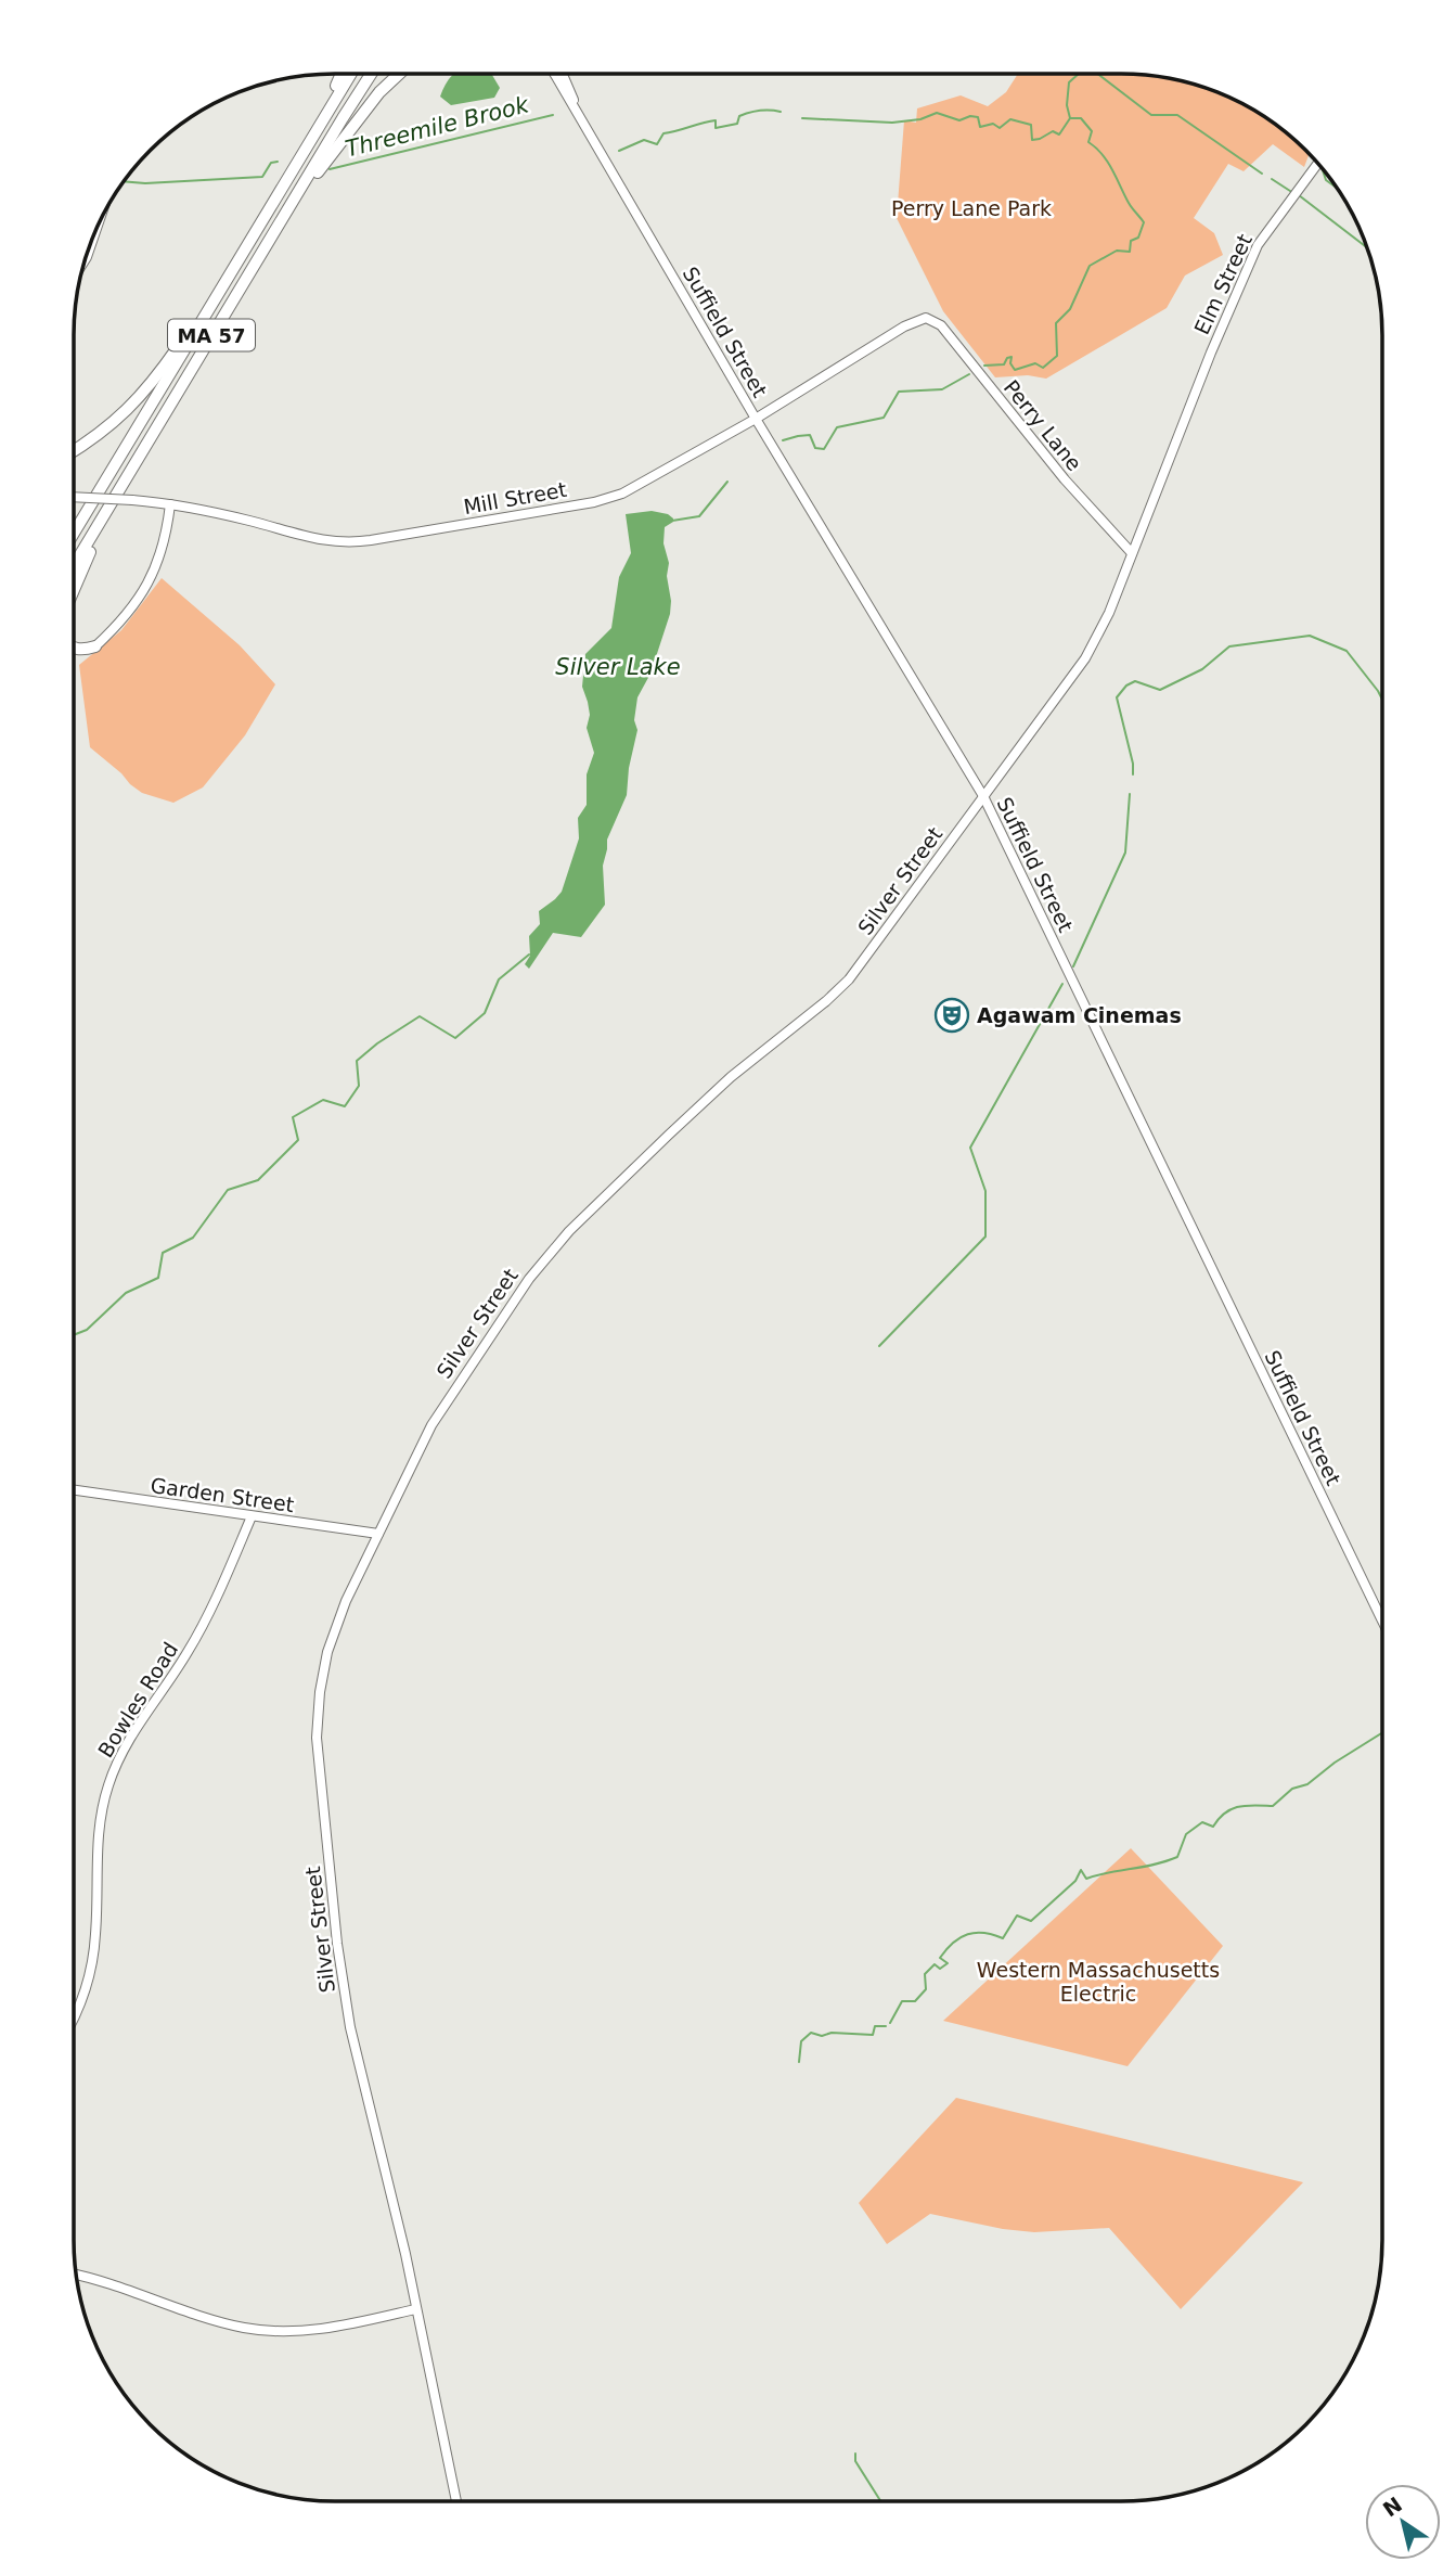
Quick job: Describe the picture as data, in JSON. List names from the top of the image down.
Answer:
{
  "streets": {
    "highway": ["MA 57"],
    "street": [
      "Elm Street",
      "Suffield Street",
      "Perry Lane",
      "Mill Street",
      "Silver Street",
      "Garden Street",
      "Bowles Road"
    ]
  },
  "crossings": [
    ["Elm Street", "Silver Street"],
    ["Suffield Street", "Mill Street"],
    ["Suffield Street", "Silver Street"],
    ["Perry Lane", "Mill Street"],
    ["Perry Lane", "Silver Street"],
    ["Silver Street", "Garden Street"],
    ["Garden Street", "Bowles Road"]
  ],
  "water": ["Threemile Brook", "Silver Lake"],
  "parks": ["Perry Lane Park", "Western Massachusetts Electric"],
  "places": {
    "theatre": ["Agawam Cinemas"]
  },
  "north": "top left"
}
